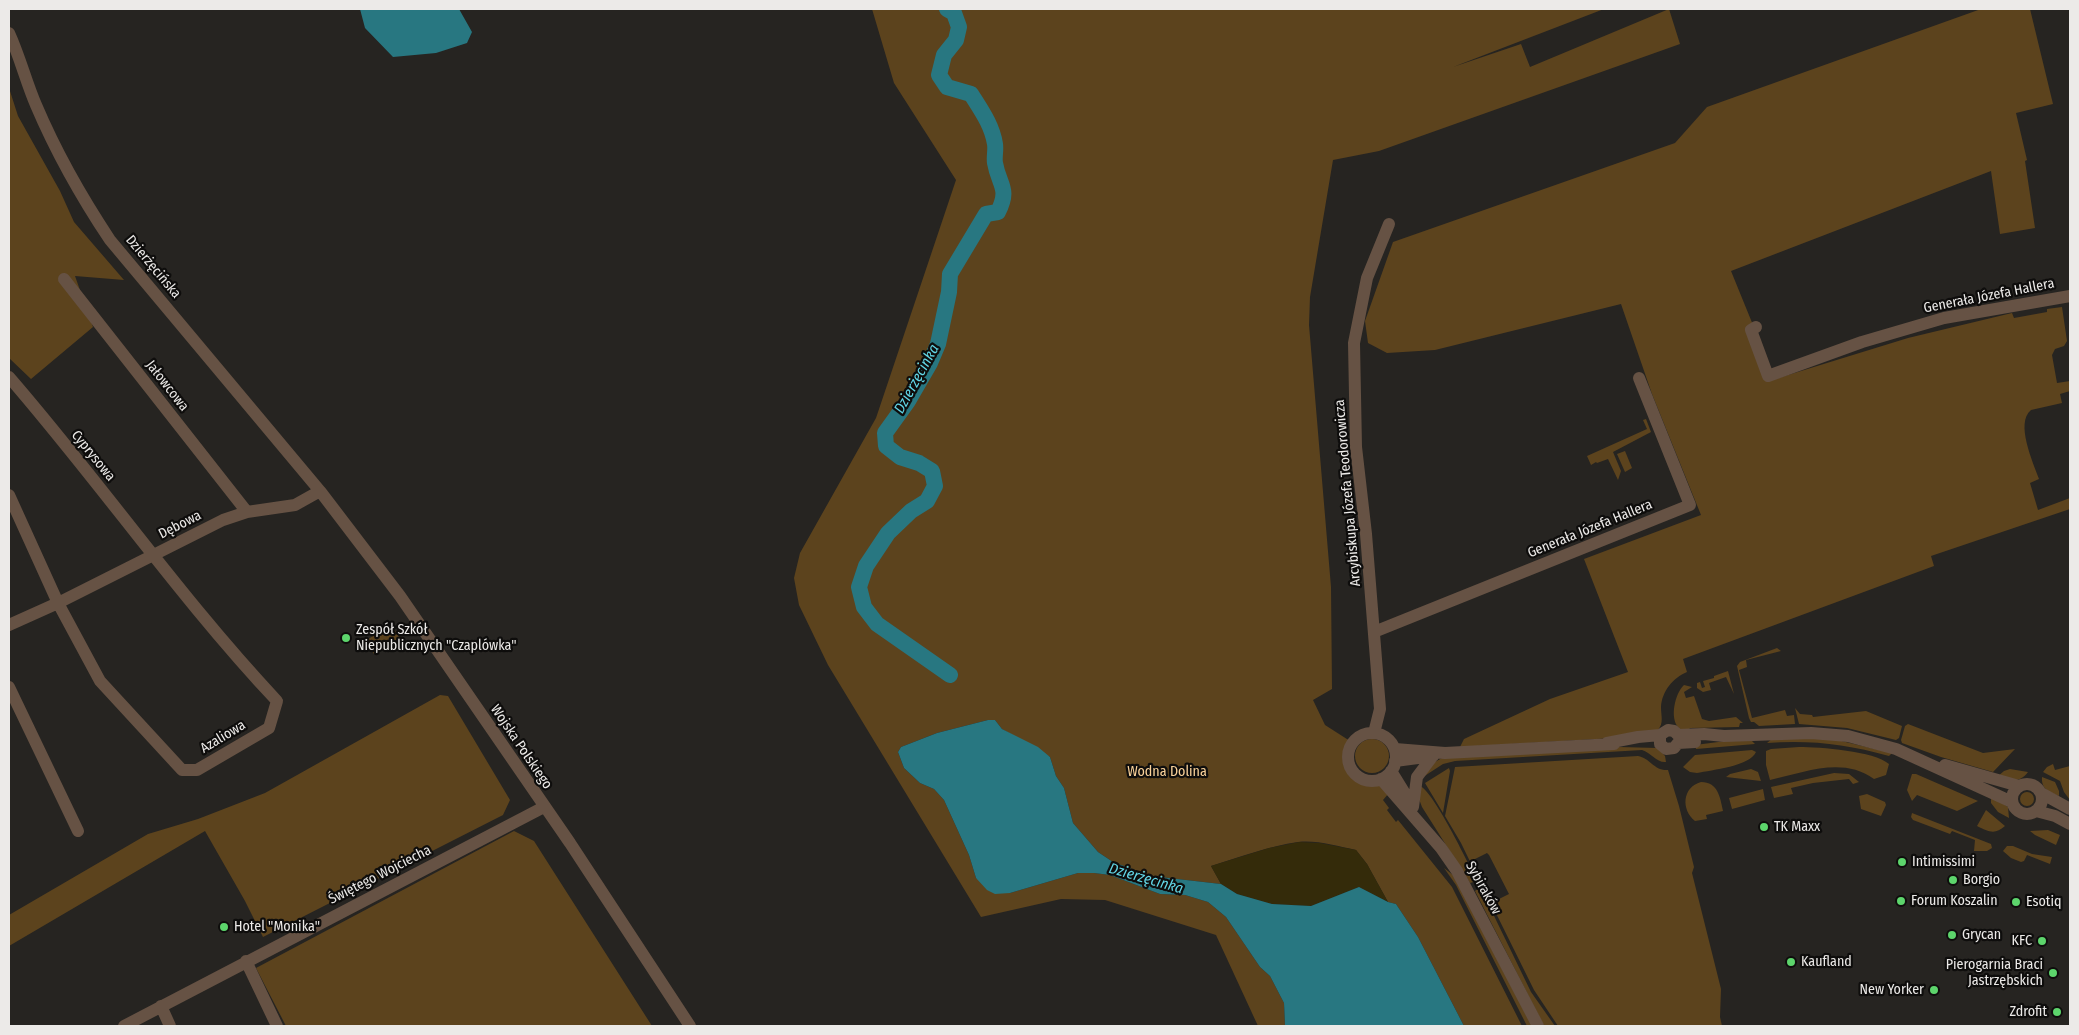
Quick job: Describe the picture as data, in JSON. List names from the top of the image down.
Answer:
{
  "streets": {
    "street": [
      "Dzierżęcińska",
      "Generała Józefa Hallera",
      "Jałowcowa",
      "Cyprysowa",
      "Arcybiskupa Józefa Teodorowicza",
      "Dębowa",
      "Azaliowa",
      "Wojska Polskiego",
      "Świętego Wojciecha",
      "Sybiraków"
    ]
  },
  "crossings": [
    ["Dzierżęcińska", "Dębowa"],
    ["Dzierżęcińska", "Wojska Polskiego"],
    ["Generała Józefa Hallera", "Arcybiskupa Józefa Teodorowicza"],
    ["Jałowcowa", "Dębowa"],
    ["Cyprysowa", "Dębowa"],
    ["Cyprysowa", "Azaliowa"],
    ["Arcybiskupa Józefa Teodorowicza", "Sybiraków"],
    ["Dębowa", "Azaliowa"],
    ["Dębowa", "Wojska Polskiego"],
    ["Wojska Polskiego", "Świętego Wojciecha"]
  ],
  "water": ["Dzierżęcinka"],
  "parks": ["Wodna Dolina"],
  "places": [
    "Zespół Szkół Niepublicznych \"Czaplówka\"",
    "TK Maxx",
    "Intimissimi",
    "Borgio",
    "Forum Koszalin",
    "Esotiq",
    "Hotel \"Monika\"",
    "Grycan",
    "KFC",
    "Kaufland",
    "Pierogarnia Braci Jastrzębskich",
    "New Yorker",
    "Zdrofit"
  ]
}
